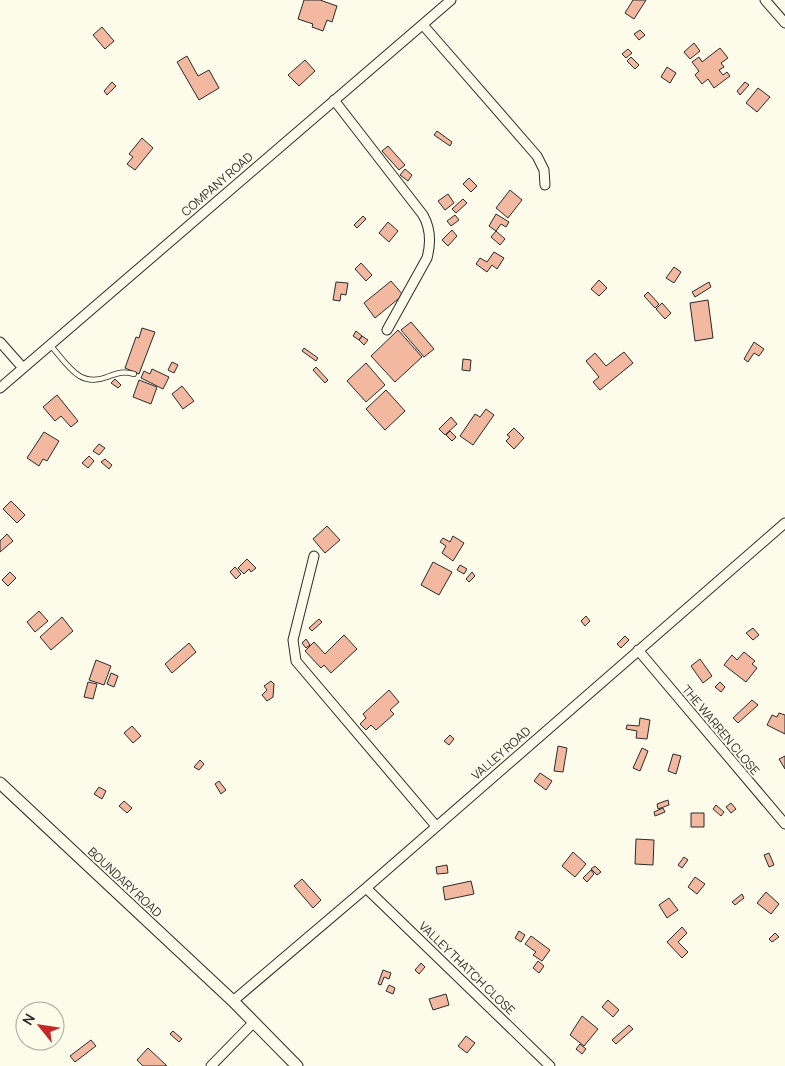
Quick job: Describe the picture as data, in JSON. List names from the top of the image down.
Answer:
{
  "streets": {
    "main road": ["BOUNDARY ROAD"],
    "street": [
      "COMPANY ROAD",
      "THE WARREN CLOSE",
      "VALLEY ROAD",
      "VALLEY THATCH CLOSE"
    ]
  },
  "crossings": [
    ["THE WARREN CLOSE", "VALLEY ROAD"],
    ["VALLEY ROAD", "BOUNDARY ROAD"],
    ["VALLEY ROAD", "VALLEY THATCH CLOSE"]
  ],
  "north": "top left"
}
